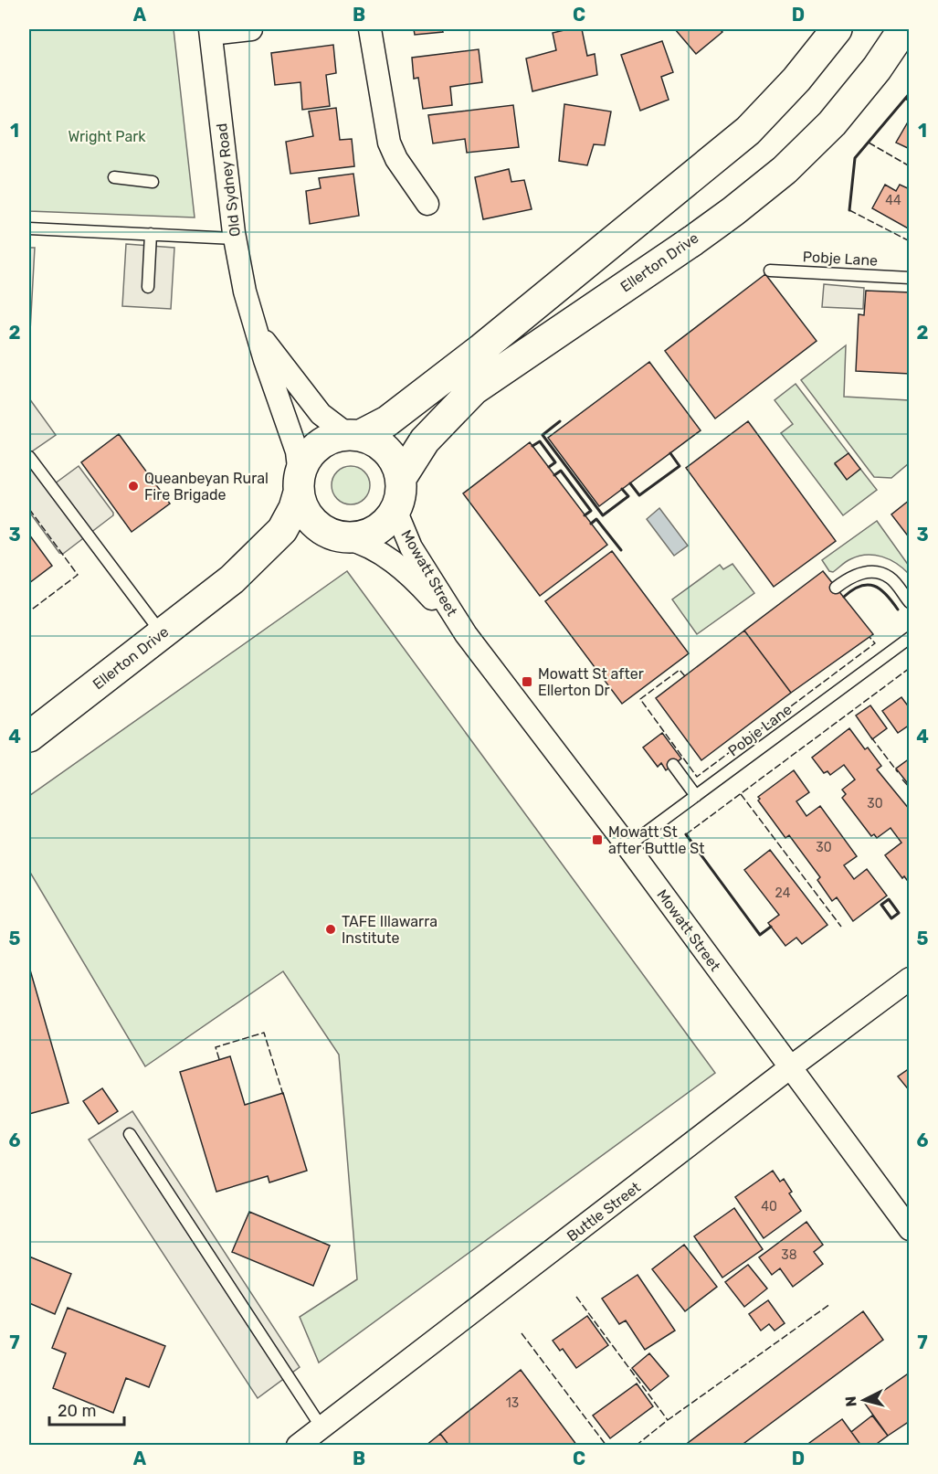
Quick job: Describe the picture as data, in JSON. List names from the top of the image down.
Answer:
{
  "streets": {
    "main road": ["Ellerton Drive"],
    "street": ["Old Sydney Road", "Mowatt Street", "Buttle Street"],
    "lane": ["Pobje Lane"]
  },
  "crossings": [
    ["Old Sydney Road", "Ellerton Drive"],
    ["Old Sydney Road", "Mowatt Street"],
    ["Pobje Lane", "Mowatt Street"],
    ["Ellerton Drive", "Mowatt Street"],
    ["Mowatt Street", "Buttle Street"]
  ],
  "parks": ["Wright Park"],
  "places": {
    "other": ["Queanbeyan Rural Fire Brigade", "TAFE Illawarra Institute"],
    "transit": ["Mowatt St after Ellerton Dr", "Mowatt St after Buttle St"]
  },
  "house_numbers": [
    "44",
    "30",
    "30",
    "24",
    "40",
    "38",
    "13"
  ],
  "scale_bar": "20 m",
  "north": "left",
  "grid": {
    "columns": [
      "A",
      "B",
      "C",
      "D"
    ],
    "rows": [
      "1",
      "2",
      "3",
      "4",
      "5",
      "6",
      "7"
    ]
  }
}
